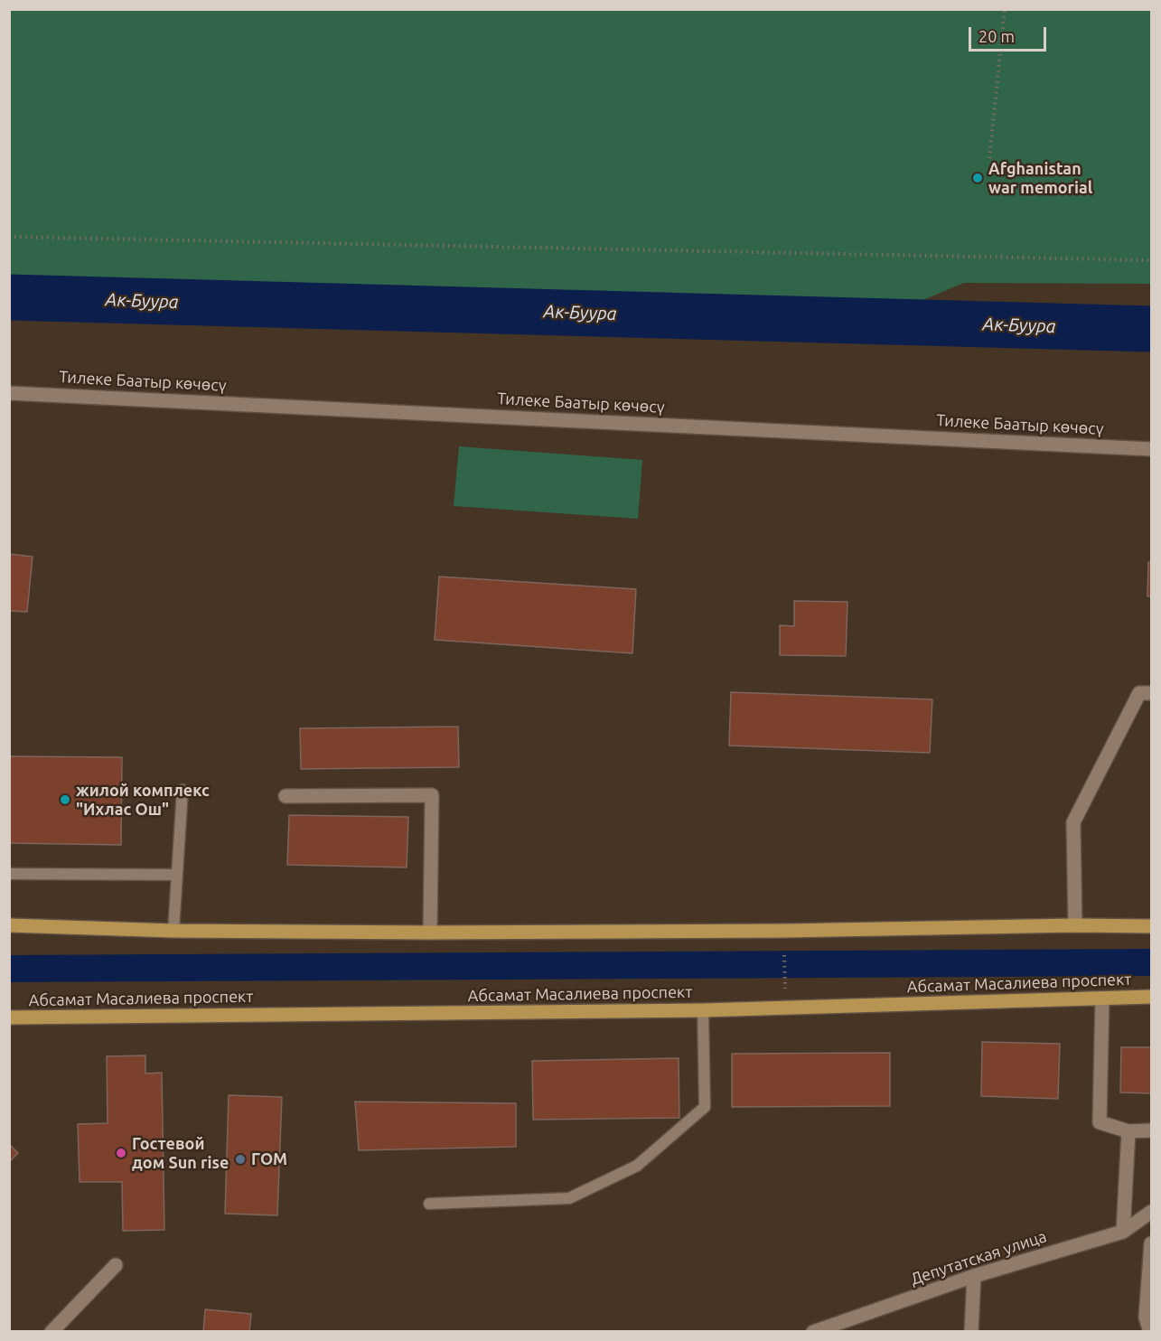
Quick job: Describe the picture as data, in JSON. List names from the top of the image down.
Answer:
{
  "streets": {
    "main road": ["Абсамат Масалиева проспект"],
    "street": ["Тилеке Баатыр көчөсү", "Депутатская улица"]
  },
  "water": ["Ак-Буура"],
  "places": [
    "Afghanistan war memorial",
    "жилой комплекс \"Ихлас Ош\"",
    "Гостевой дом Sun rise",
    "ГОМ"
  ],
  "scale_bar": "20 m"
}
